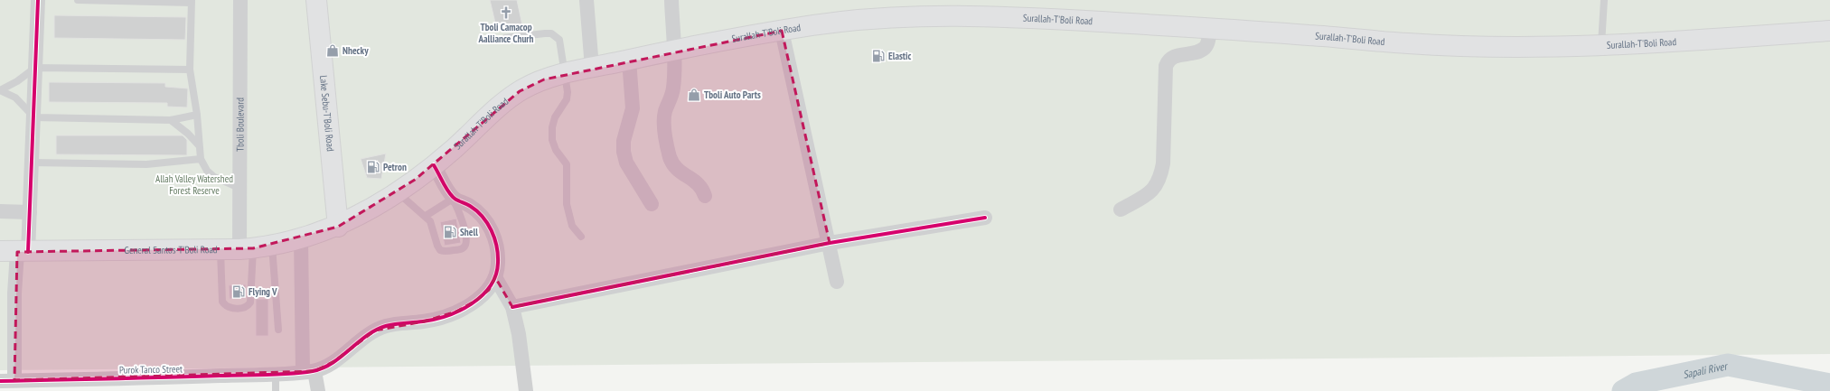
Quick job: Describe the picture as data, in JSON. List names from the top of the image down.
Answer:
{
  "streets": {
    "main road": ["Surallah-T'Boli Road", "Lake Sebu-T'Boli Road", "General Santos-T'Boli Road"],
    "street": ["Tboli Boulevard", "Purok Tanco Street"]
  },
  "crossings": [
    ["Surallah-T'Boli Road", "Lake Sebu-T'Boli Road"],
    ["Surallah-T'Boli Road", "General Santos-T'Boli Road"],
    ["Lake Sebu-T'Boli Road", "General Santos-T'Boli Road"],
    ["Tboli Boulevard", "General Santos-T'Boli Road"]
  ],
  "water": ["Sapali River"],
  "parks": ["Allah Valley Watershed Forest Reserve"],
  "places": {
    "church": ["Tboli Camacop Aalliance Churh"],
    "shop": ["Nhecky", "Tboli Auto Parts"],
    "fuel station": [
      "Elastic",
      "Petron",
      "Shell",
      "Flying V"
    ]
  }
}
